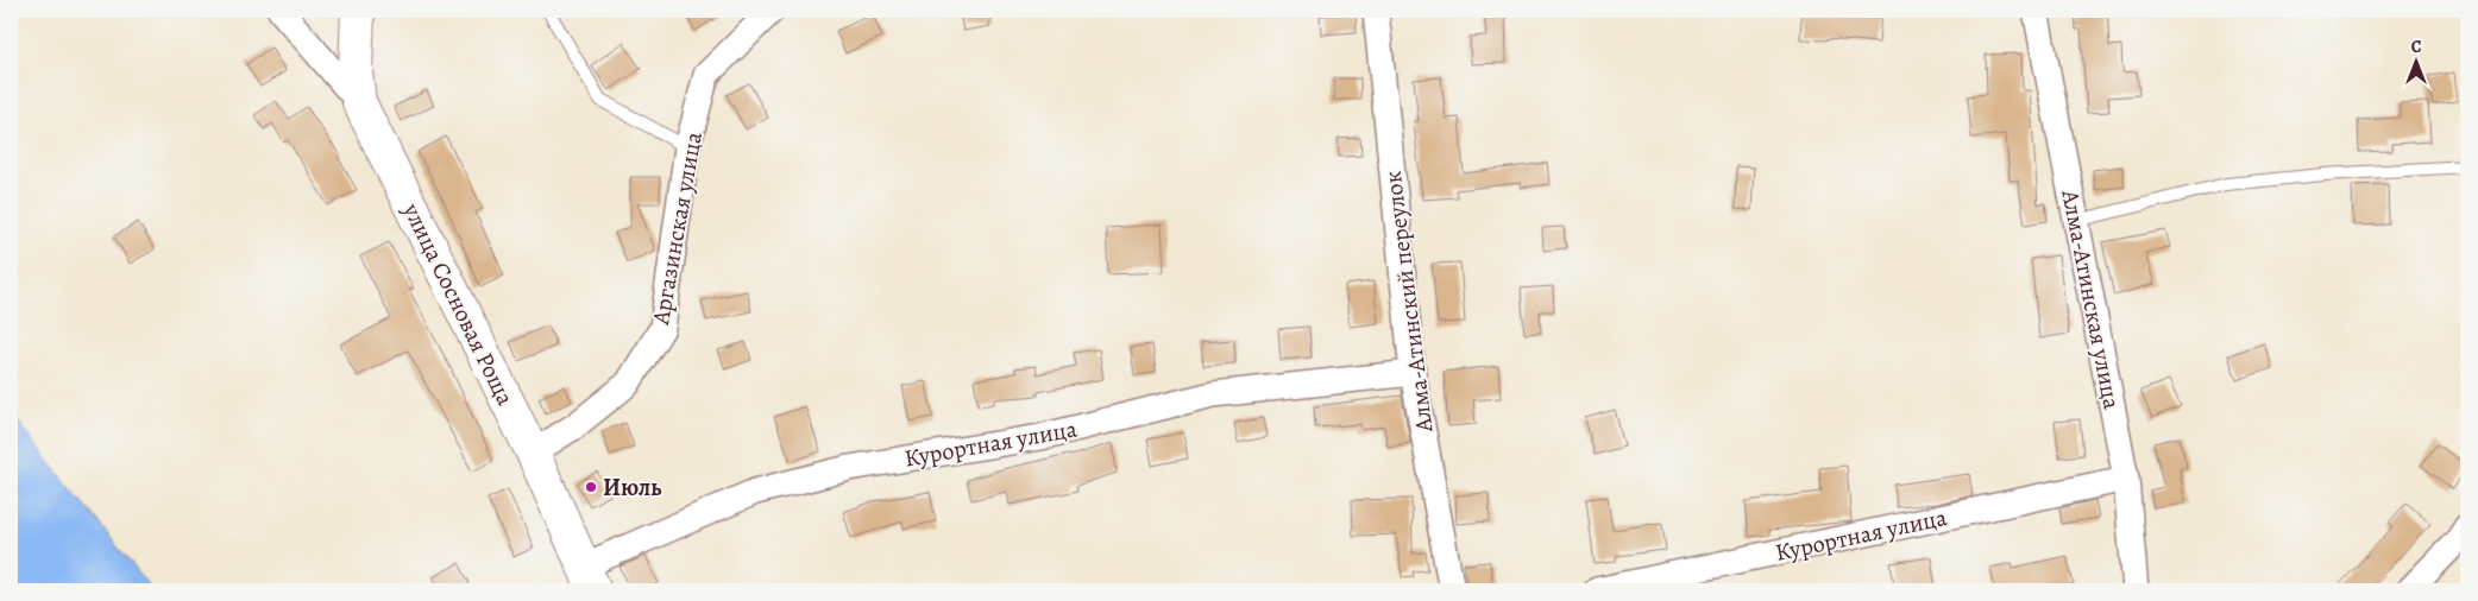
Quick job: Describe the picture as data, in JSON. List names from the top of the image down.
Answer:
{
  "streets": {
    "main road": ["улица Сосновая Роща"],
    "street": [
      "Аргазинская улица",
      "Алма-Атинская улица",
      "Алма-Атинский переулок",
      "Курортная улица"
    ]
  },
  "crossings": [
    ["Аргазинская улица", "улица Сосновая Роща"],
    ["Алма-Атинская улица", "Курортная улица"],
    ["Алма-Атинский переулок", "Курортная улица"],
    ["улица Сосновая Роща", "Курортная улица"]
  ],
  "places": ["Июль"],
  "north": "top"
}
